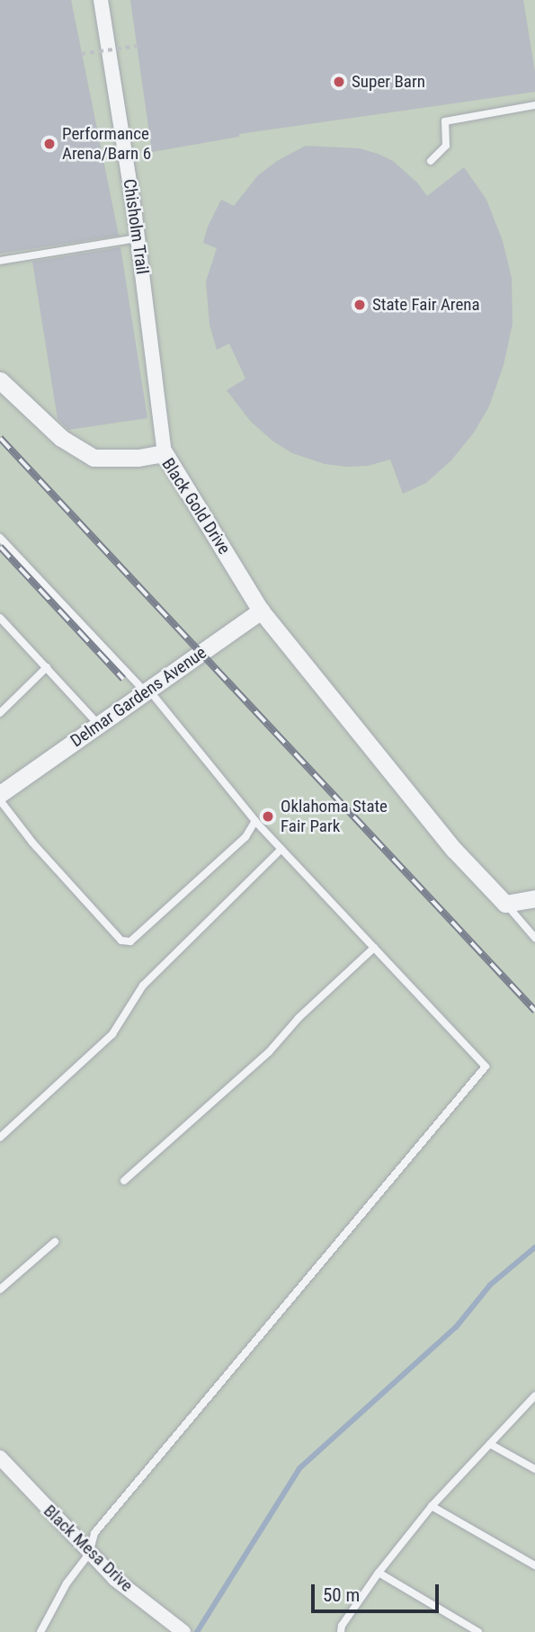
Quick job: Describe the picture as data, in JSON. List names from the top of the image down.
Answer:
{
  "streets": {
    "street": [
      "Chisholm Trail",
      "Black Gold Drive",
      "Delmar Gardens Avenue",
      "Black Mesa Drive"
    ]
  },
  "crossings": [
    ["Chisholm Trail", "Black Gold Drive"],
    ["Black Gold Drive", "Delmar Gardens Avenue"]
  ],
  "places": [
    "Super Barn",
    "Performance Arena/Barn 6",
    "State Fair Arena",
    "Oklahoma State Fair Park"
  ],
  "scale_bar": "50 m"
}
